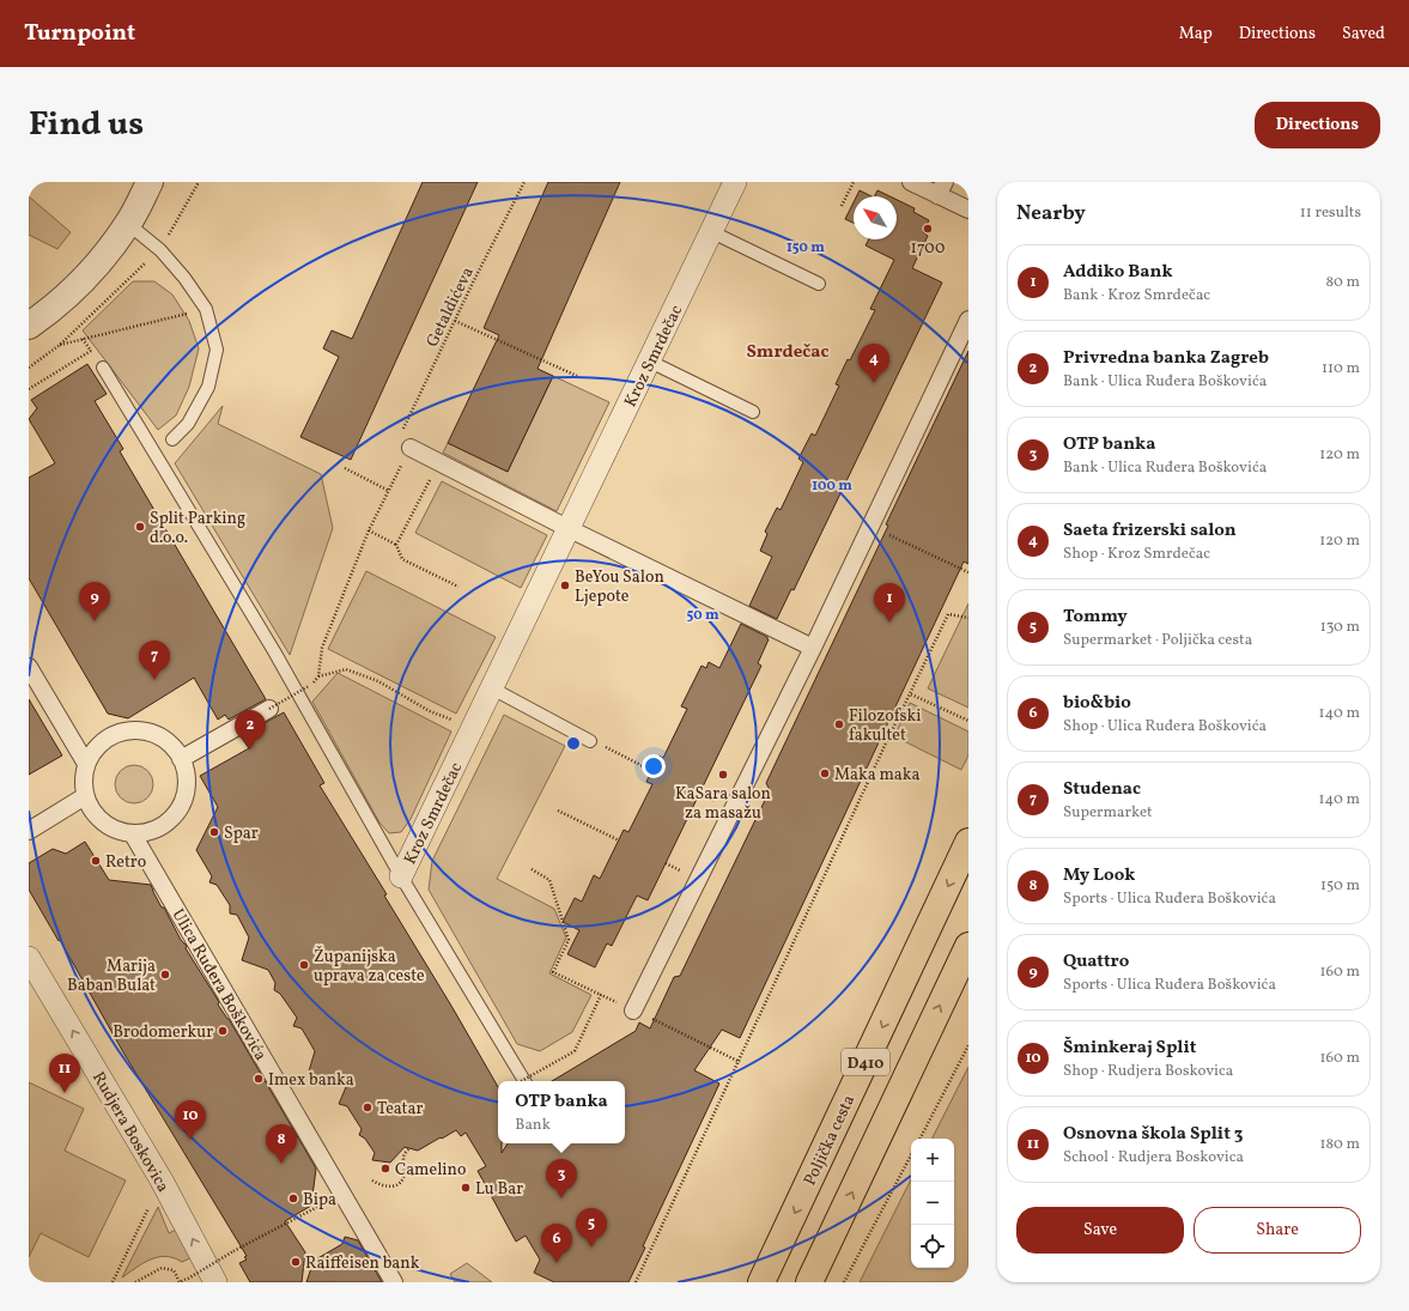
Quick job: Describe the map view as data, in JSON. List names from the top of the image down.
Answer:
{
  "streets": {
    "main road": ["D410", "Poljička cesta"],
    "street": ["Kroz Smrdečac", "Ulica Ruđera Boškovića", "Rudjera Boskovica"],
    "path": ["Getaldićeva"]
  },
  "one_way": ["Rudjera Boskovica"],
  "districts": ["Smrdečac"],
  "places": [
    "1700",
    "Split Parking d.o.o.",
    "BeYou Salon Ljepote",
    "Filozofski fakultet",
    "Maka maka",
    "KaSara salon za masažu",
    "Spar",
    "Retro",
    "Županijska uprava za ceste",
    "Marija Baban Bulat",
    "Brodomerkur",
    "Imex banka",
    "Teatar",
    "Camelino",
    "Lu Bar",
    "Bipa",
    "Raiffeisen bank"
  ],
  "north": "top left",
  "page": {
    "header": "Turnpoint",
    "nav": ["Map", "Directions", "Saved"],
    "title": "Find us",
    "buttons": [
      "Directions",
      ["Save", "Share"]
    ],
    "heading": ["Nearby", "11 results"],
    "list": [
      {
        "mark": "1",
        "name": "Addiko Bank",
        "note": "Bank · Kroz Smrdečac",
        "value": "80 m"
      },
      {
        "mark": "2",
        "name": "Privredna banka Zagreb",
        "note": "Bank · Ulica Ruđera Boškovića",
        "value": "110 m"
      },
      {
        "mark": "3",
        "name": "OTP banka",
        "note": "Bank · Ulica Ruđera Boškovića",
        "value": "120 m"
      },
      {
        "mark": "4",
        "name": "Saeta frizerski salon",
        "note": "Shop · Kroz Smrdečac",
        "value": "120 m"
      },
      {
        "mark": "5",
        "name": "Tommy",
        "note": "Supermarket · Poljička cesta",
        "value": "130 m"
      },
      {
        "mark": "6",
        "name": "bio&bio",
        "note": "Shop · Ulica Ruđera Boškovića",
        "value": "140 m"
      },
      {
        "mark": "7",
        "name": "Studenac",
        "note": "Supermarket",
        "value": "140 m"
      },
      {
        "mark": "8",
        "name": "My Look",
        "note": "Sports · Ulica Ruđera Boškovića",
        "value": "150 m"
      },
      {
        "mark": "9",
        "name": "Quattro",
        "note": "Sports · Ulica Ruđera Boškovića",
        "value": "160 m"
      },
      {
        "mark": "10",
        "name": "Šminkeraj Split",
        "note": "Shop · Rudjera Boskovica",
        "value": "160 m"
      },
      {
        "mark": "11",
        "name": "Osnovna škola Split 3",
        "note": "School · Rudjera Boskovica",
        "value": "180 m"
      }
    ],
    "pins": [
      "4",
      "9",
      "1",
      "7",
      "2",
      "11",
      "10",
      "8",
      "3",
      "5",
      "6"
    ],
    "popup": ["OTP banka", "Bank"],
    "map_buttons": ["+", "−"]
  },
  "rings": ["150 m", "100 m", "50 m"]
}
